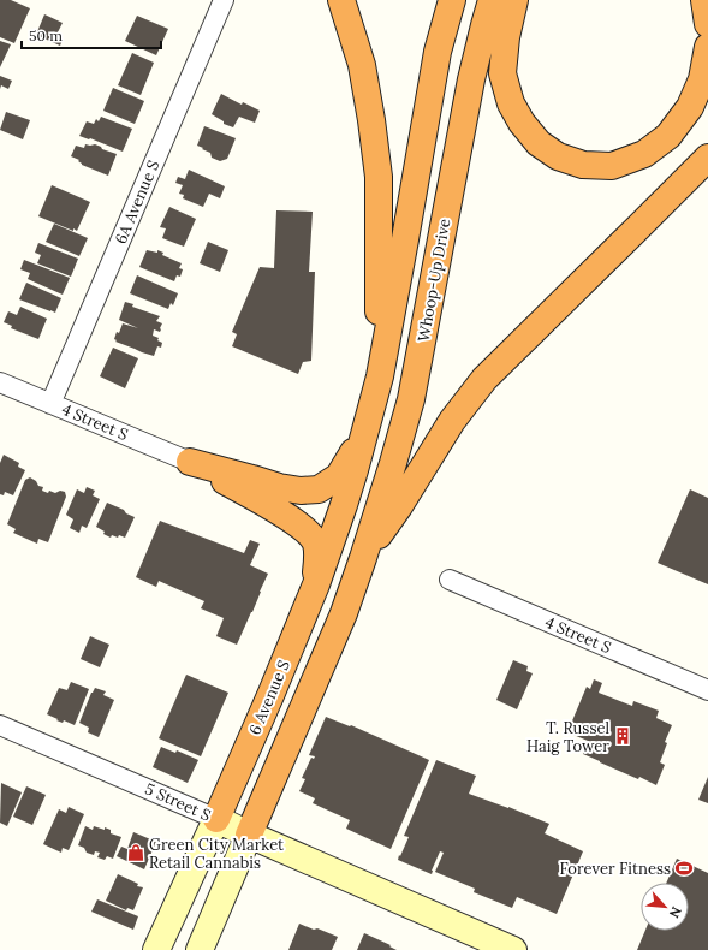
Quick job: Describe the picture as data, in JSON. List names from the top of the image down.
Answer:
{
  "streets": {
    "highway": ["Whoop-Up Drive", "6 Avenue S"],
    "street": ["6A Avenue S", "4 Street S", "5 Street S"]
  },
  "crossings": [
    ["6A Avenue S", "4 Street S"],
    ["6 Avenue S", "5 Street S"]
  ],
  "places": {
    "building": ["T. Russel Haig Tower"],
    "shop": ["Green City Market Retail Cannabis"],
    "sports": ["Forever Fitness"]
  },
  "scale_bar": "50 m",
  "north": "bottom right"
}
